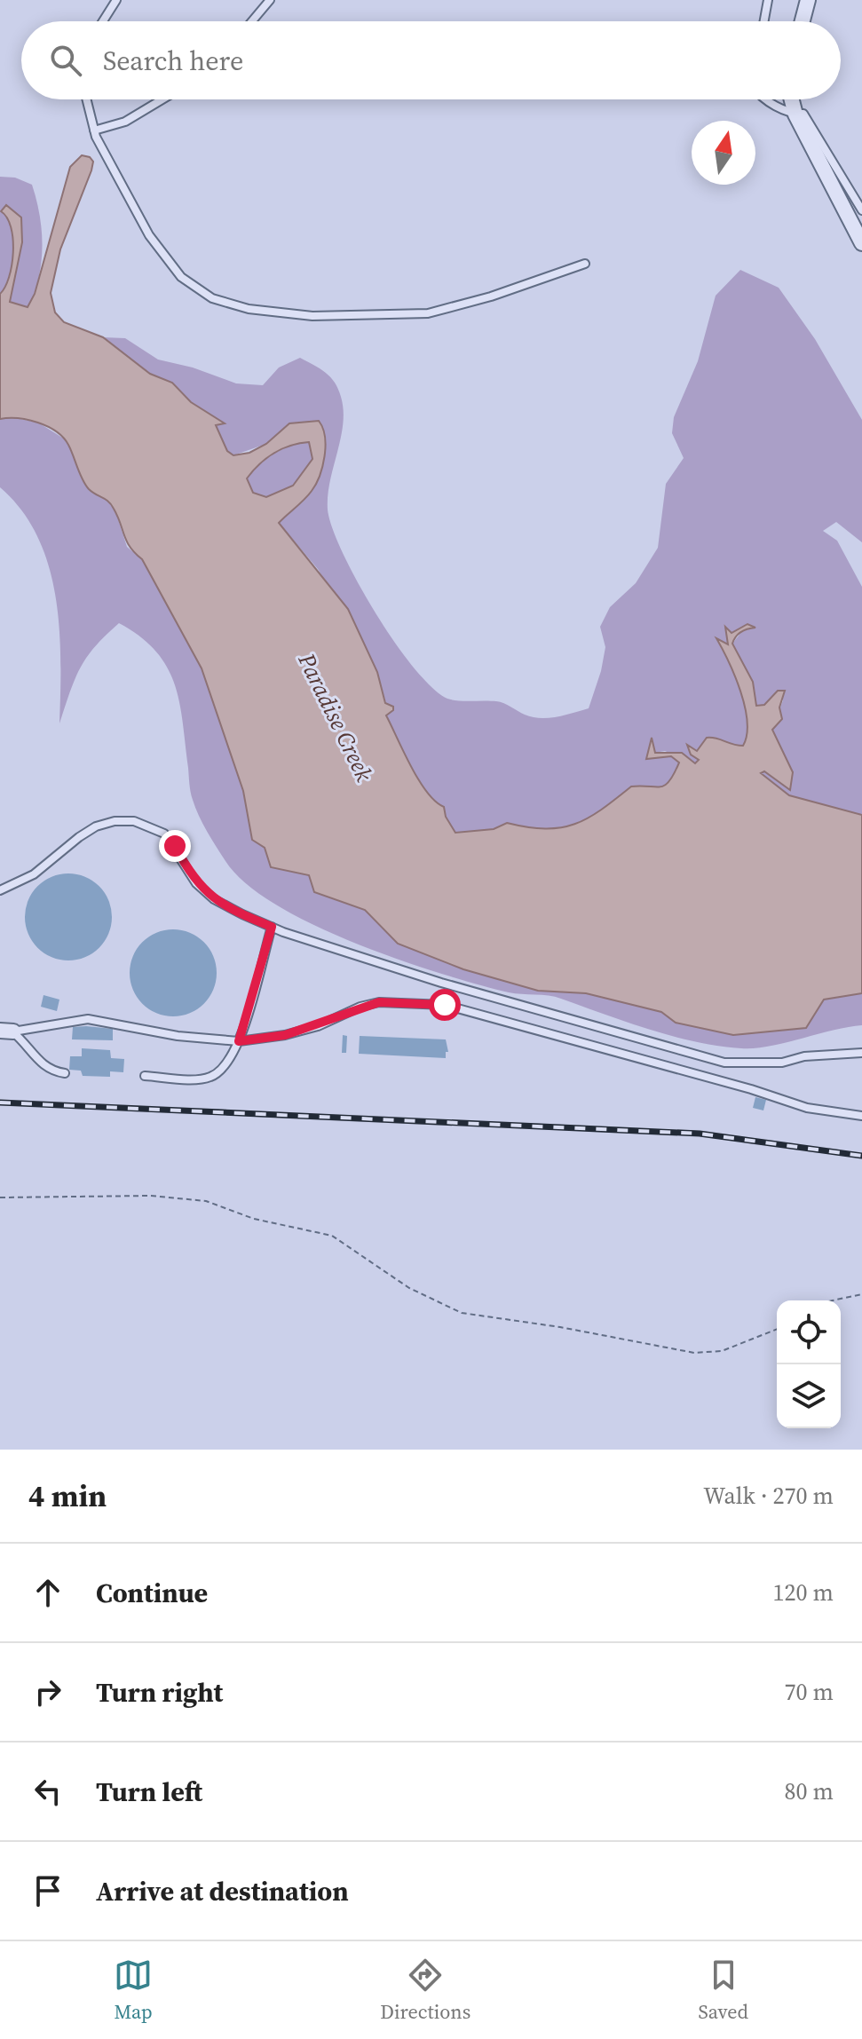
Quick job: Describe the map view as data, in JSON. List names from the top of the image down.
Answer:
{
  "water": ["Paradise Creek"],
  "north": "top",
  "page": {
    "search": "Search here",
    "heading": ["4 min", "Walk · 270 m"],
    "list": [
      ["Continue", "120 m"],
      ["Turn right", "70 m"],
      ["Turn left", "80 m"],
      "Arrive at destination"
    ],
    "nav": ["Map", "Directions", "Saved"]
  }
}
